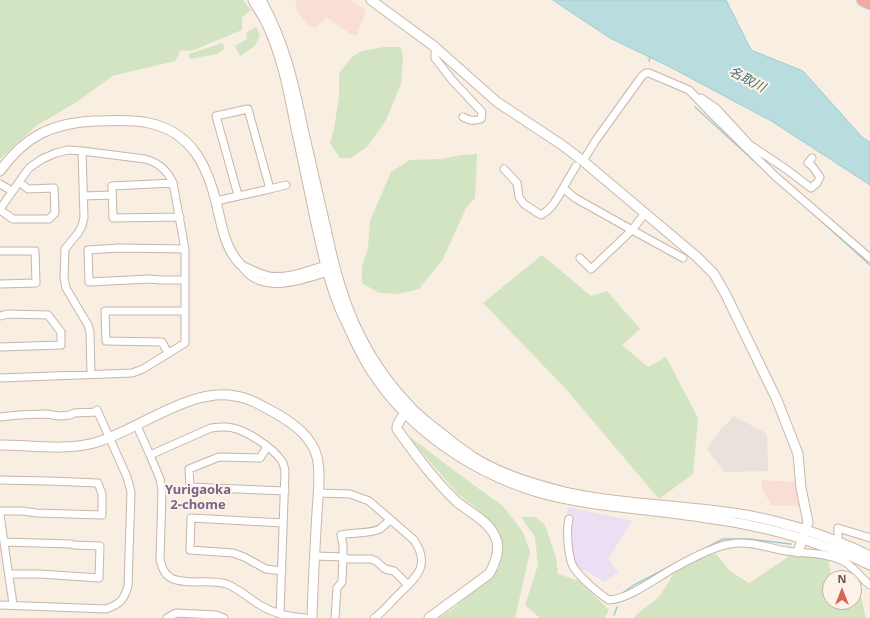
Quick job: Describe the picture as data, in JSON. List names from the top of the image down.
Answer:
{
  "districts": ["Yurigaoka 2-chome"],
  "water": ["名取川"],
  "north": "top"
}
